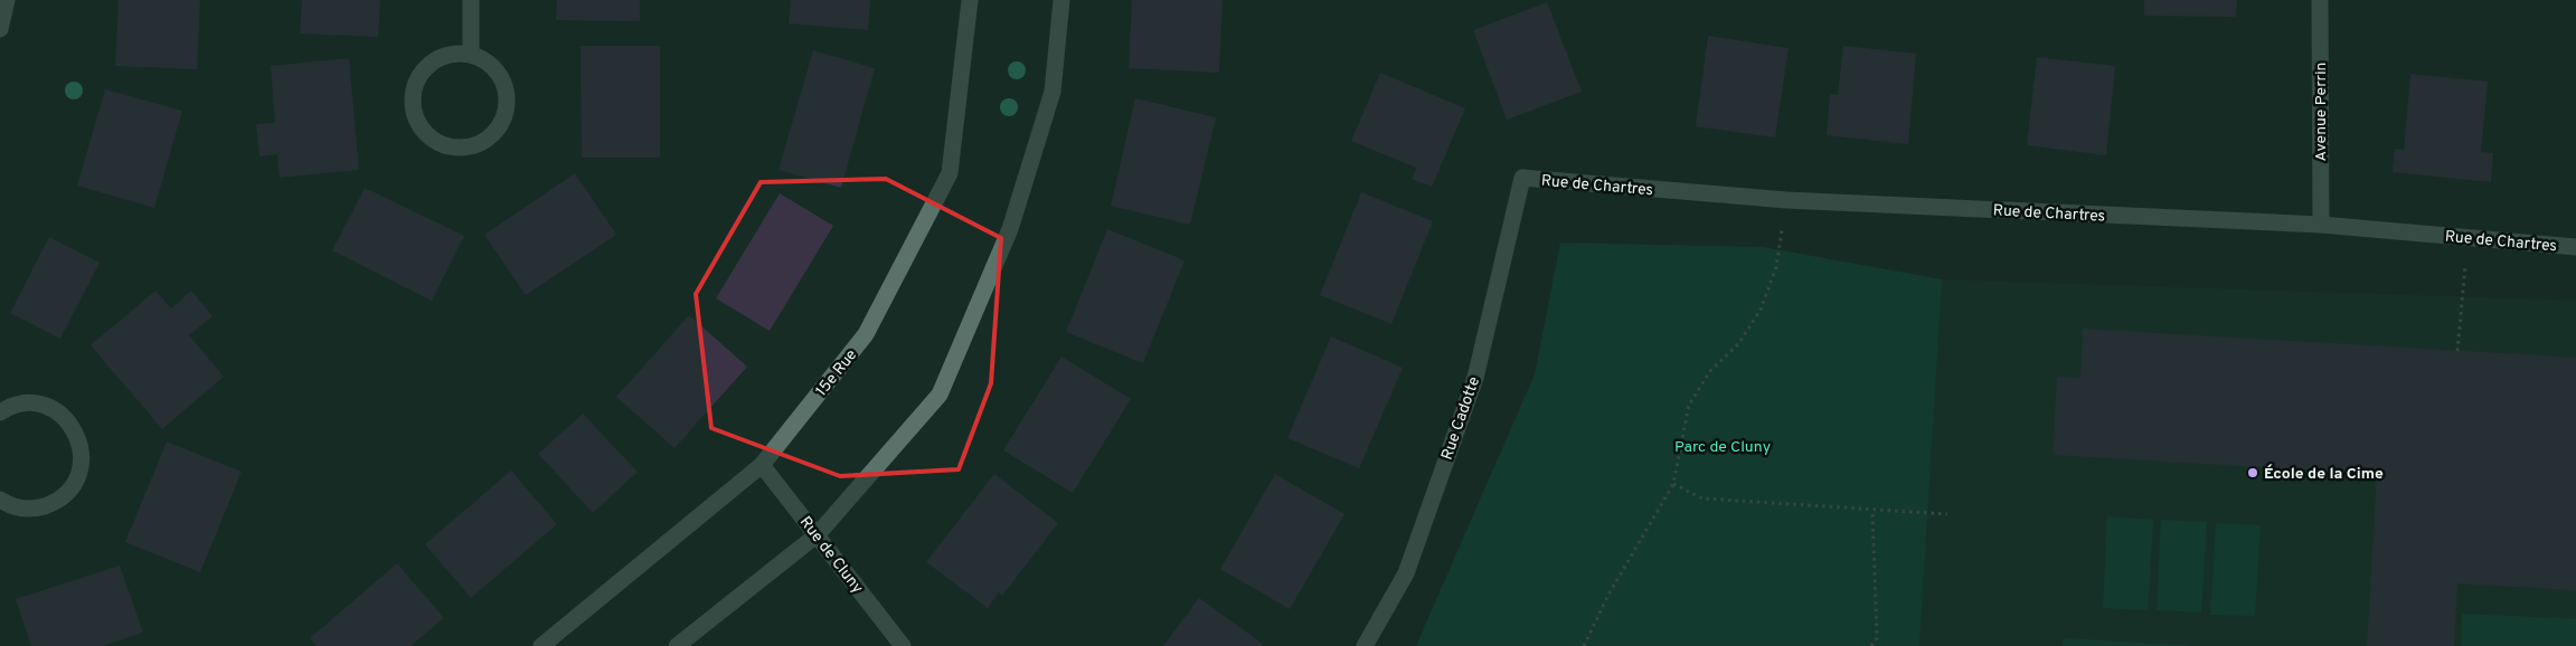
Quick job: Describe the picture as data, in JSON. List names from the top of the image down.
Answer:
{
  "streets": {
    "street": [
      "Avenue Perrin",
      "Rue de Chartres",
      "15e Rue",
      "Rue Cadotte",
      "Rue de Cluny"
    ]
  },
  "crossings": [
    ["Avenue Perrin", "Rue de Chartres"],
    ["Rue de Chartres", "Rue Cadotte"],
    ["15e Rue", "Rue de Cluny"]
  ],
  "parks": ["Parc de Cluny"],
  "places": ["École de la Cime"]
}
